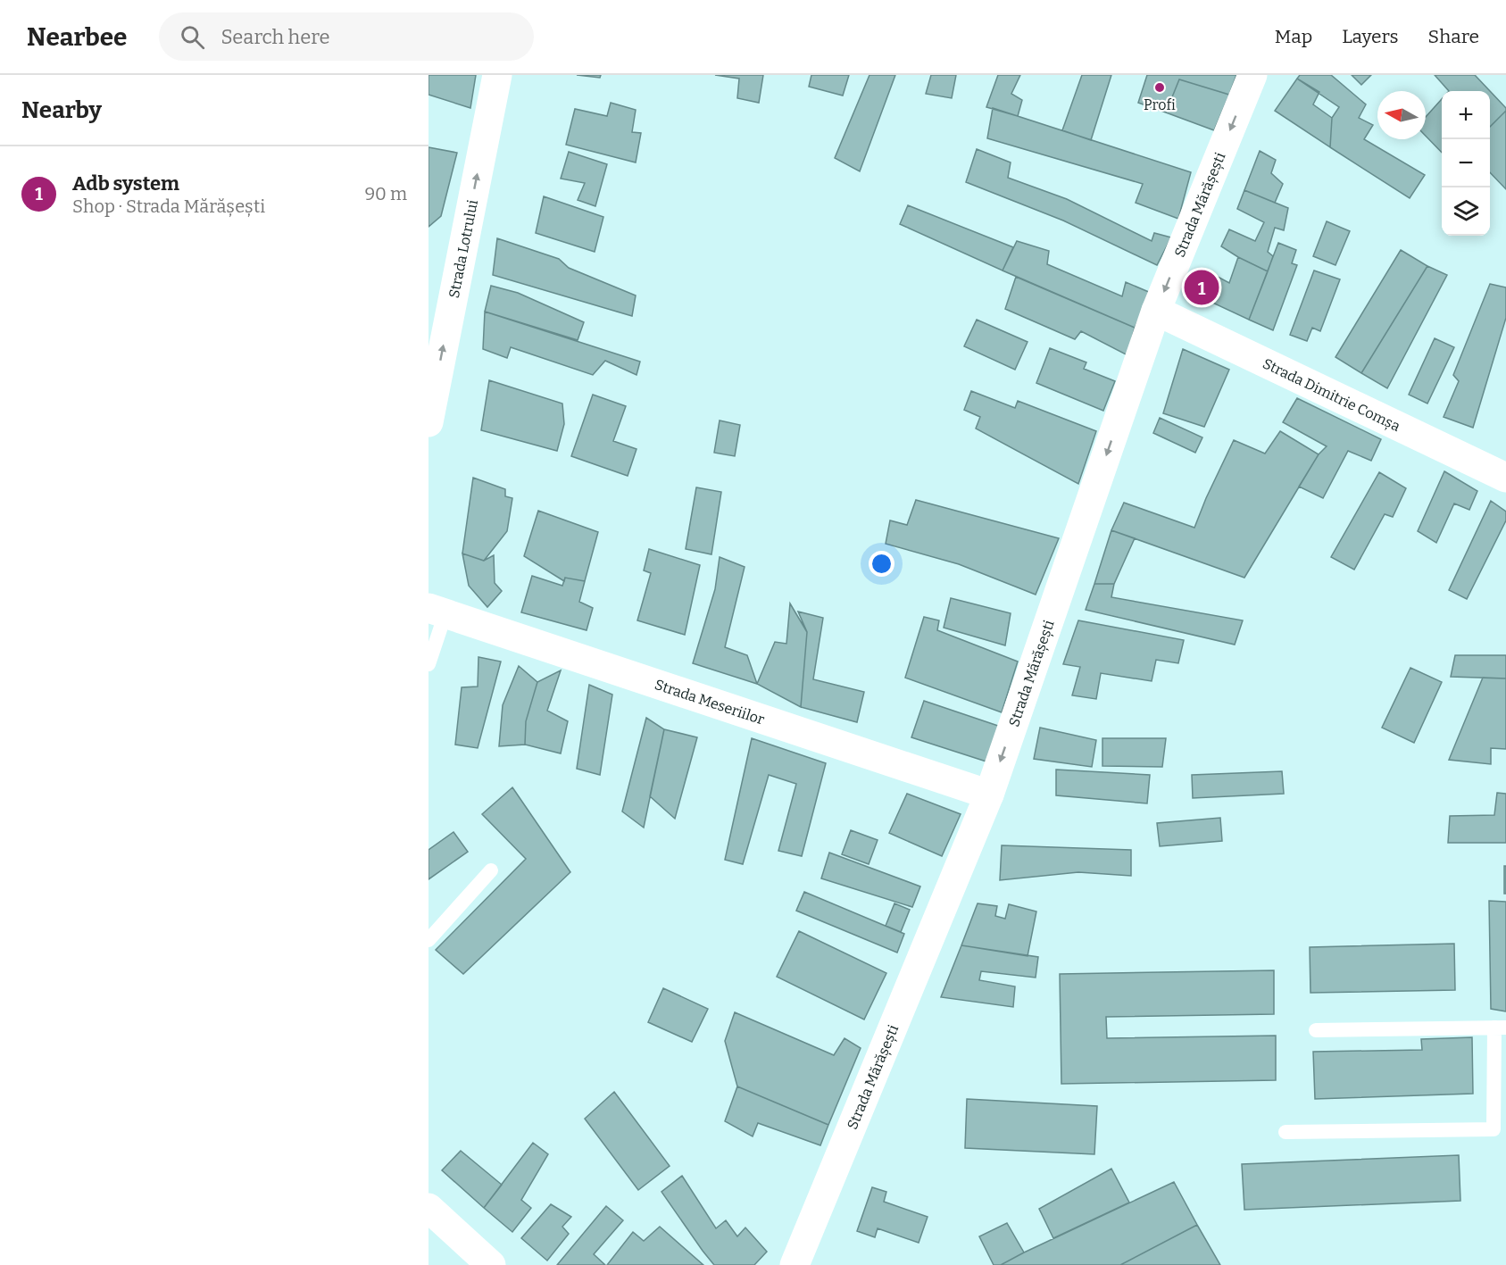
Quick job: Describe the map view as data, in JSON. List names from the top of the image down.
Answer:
{
  "streets": {
    "street": [
      "Strada Mărășești",
      "Strada Lotrului",
      "Strada Dimitrie Comșa",
      "Strada Meseriilor"
    ]
  },
  "crossings": [
    ["Strada Mărășești", "Strada Dimitrie Comșa"],
    ["Strada Mărășești", "Strada Meseriilor"]
  ],
  "one_way": ["Strada Mărășești", "Strada Lotrului"],
  "places": ["Profi"],
  "north": "left",
  "page": {
    "header": "Nearbee",
    "search": "Search here",
    "nav": ["Map", "Layers", "Share"],
    "heading": "Nearby",
    "map_buttons": ["+", "−"],
    "list": [
      {
        "mark": "1",
        "name": "Adb system",
        "note": "Shop · Strada Mărășești",
        "value": "90 m"
      }
    ],
    "pins": "1"
  }
}
